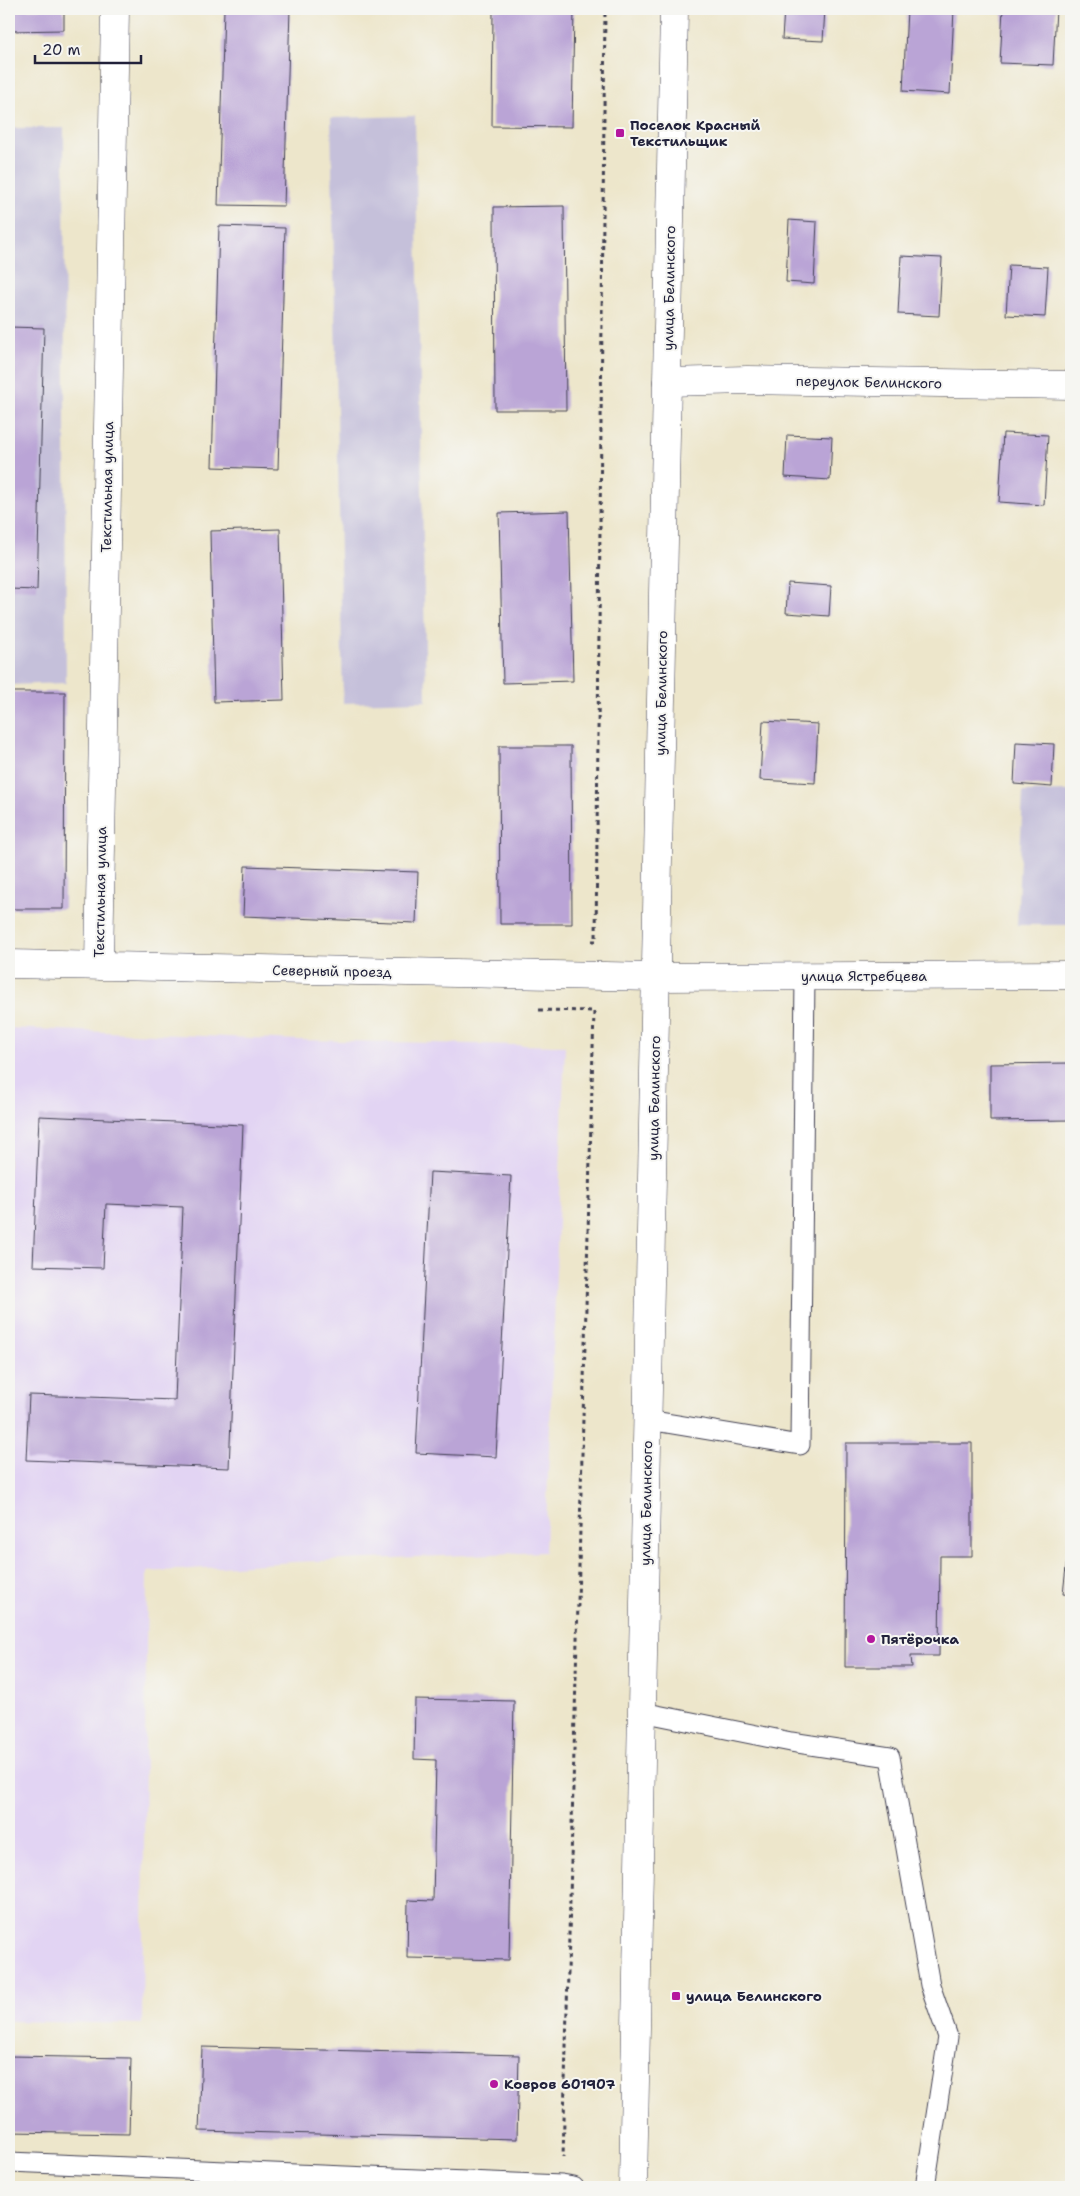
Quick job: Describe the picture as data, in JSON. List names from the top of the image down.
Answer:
{
  "streets": {
    "street": [
      "улица Белинского",
      "переулок Белинского",
      "Текстильная улица",
      "Северный проезд",
      "улица Ястребцева"
    ]
  },
  "crossings": [
    ["улица Белинского", "переулок Белинского"],
    ["улица Белинского", "Северный проезд"],
    ["улица Белинского", "улица Ястребцева"],
    ["Текстильная улица", "Северный проезд"],
    ["Северный проезд", "улица Ястребцева"]
  ],
  "places": {
    "transit": ["Поселок Красный Текстильщик", "улица Белинского"],
    "other": ["Пятёрочка", "Ковров 601907"]
  },
  "scale_bar": "20 m"
}
